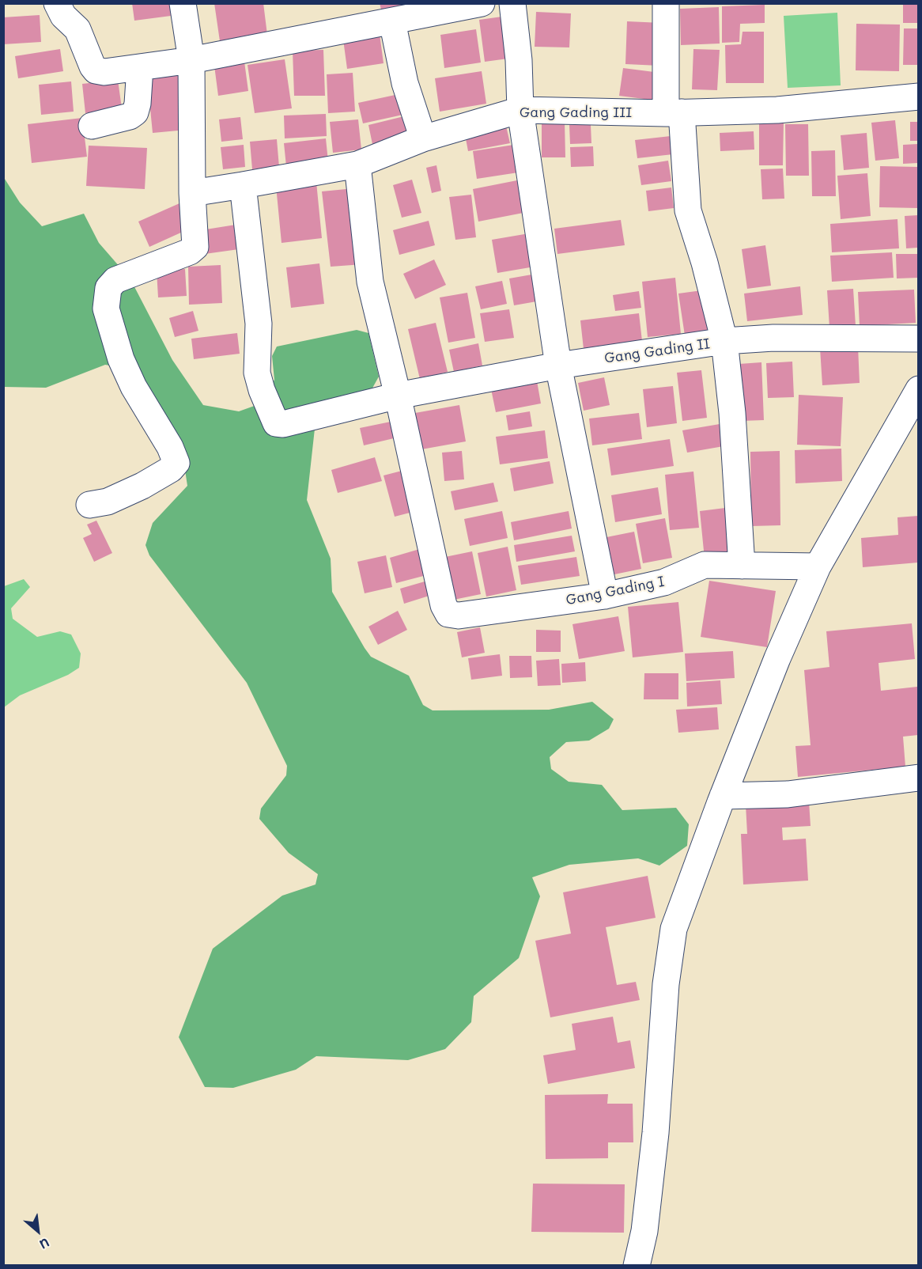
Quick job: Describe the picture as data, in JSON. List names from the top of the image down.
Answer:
{
  "streets": {
    "street": ["Gang Gading III", "Gang Gading II", "Gang Gading I"]
  },
  "crossings": [
    ["Gang Gading III", "Gang Gading II"],
    ["Gang Gading II", "Gang Gading I"]
  ],
  "north": "bottom right"
}
